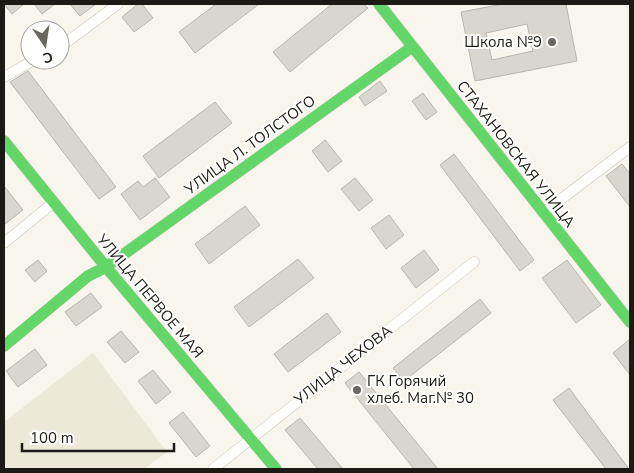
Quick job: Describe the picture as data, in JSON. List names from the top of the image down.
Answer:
{
  "streets": {
    "street": [
      "УЛИЦА Л. ТОЛСТОГО",
      "СТАХАНОВСКАЯ УЛИЦА",
      "УЛИЦА ПЕРВОЕ МАЯ",
      "УЛИЦА ЧЕХОВА"
    ]
  },
  "crossings": [
    ["УЛИЦА Л. ТОЛСТОГО", "СТАХАНОВСКАЯ УЛИЦА"],
    ["УЛИЦА Л. ТОЛСТОГО", "УЛИЦА ПЕРВОЕ МАЯ"],
    ["УЛИЦА ПЕРВОЕ МАЯ", "УЛИЦА ЧЕХОВА"]
  ],
  "places": ["Школа №9", "ГК Горячий хлеб. Маг.№ 30"],
  "scale_bar": "100 m",
  "north": "bottom"
}
